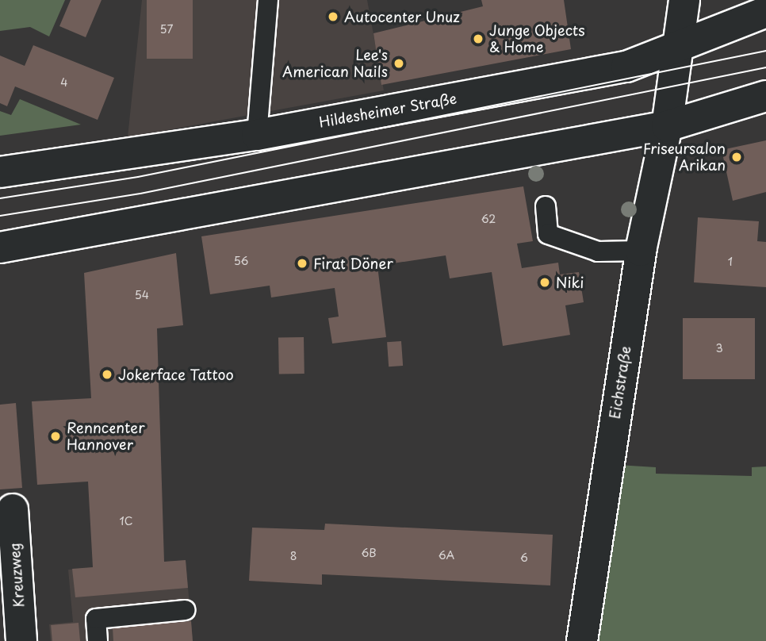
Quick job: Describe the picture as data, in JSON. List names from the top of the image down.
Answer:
{
  "streets": {
    "main road": ["Hildesheimer Straße", "Eichstraße", "Kreuzweg"]
  },
  "crossings": [
    ["Hildesheimer Straße", "Eichstraße"]
  ],
  "places": [
    "Autocenter Unuz",
    "Junge Objects & Home",
    "Lee's American Nails",
    "Friseursalon Arikan",
    "Firat Döner",
    "Niki",
    "Jokerface Tattoo",
    "Renncenter Hannover"
  ],
  "house_numbers": [
    "57",
    "4",
    "62",
    "56",
    "1",
    "54",
    "3",
    "1C",
    "6B",
    "6A",
    "8",
    "6"
  ]
}
